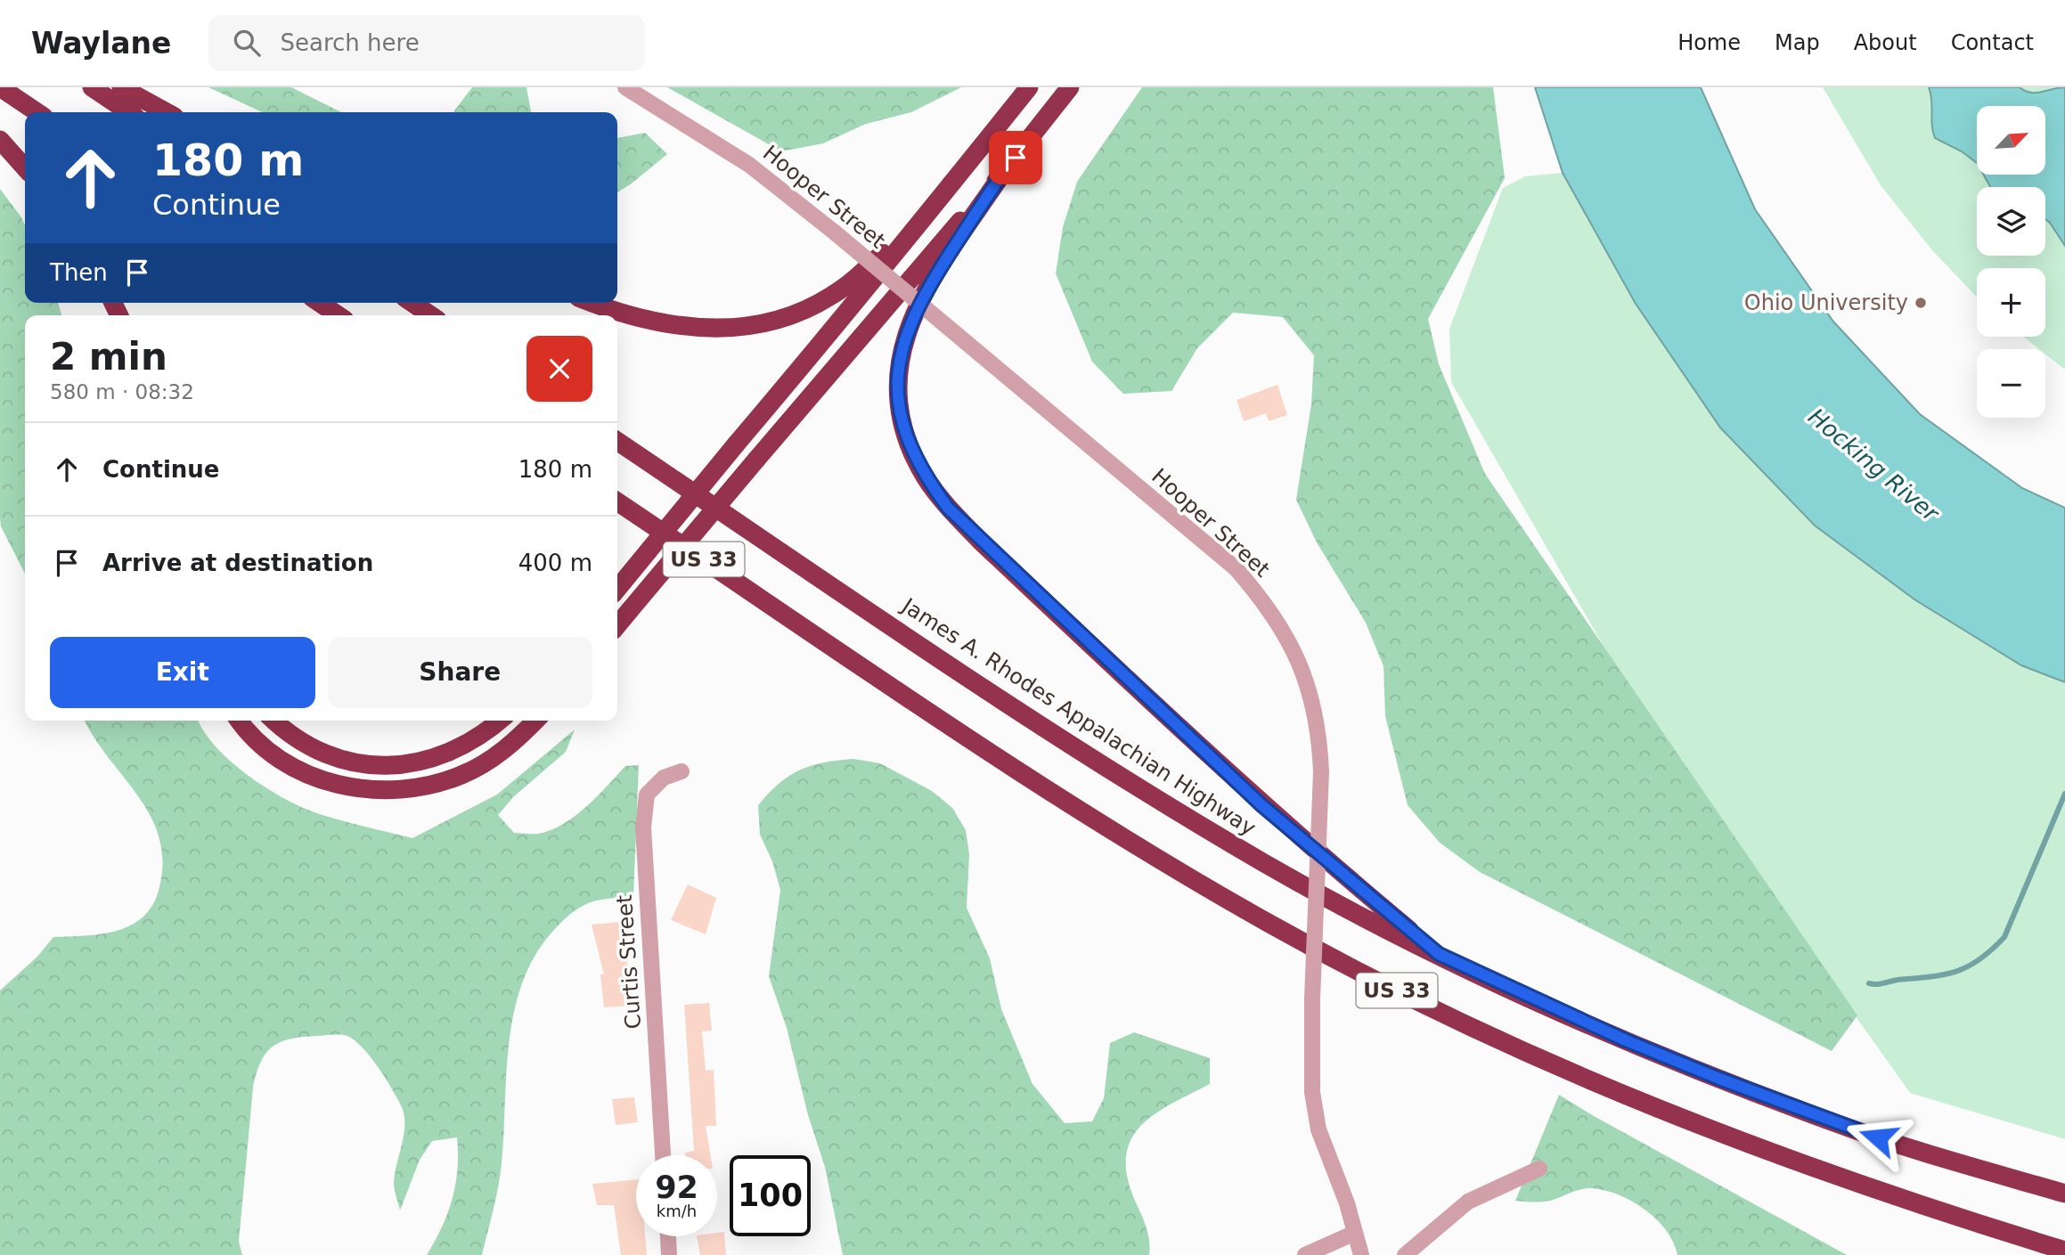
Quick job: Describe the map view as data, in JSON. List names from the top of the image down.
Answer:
{
  "streets": {
    "highway": ["US 33", "James A. Rhodes Appalachian Highway"],
    "street": ["Hooper Street", "Curtis Street"]
  },
  "water": ["Hocking River"],
  "places": ["Ohio University"],
  "north": "top right",
  "page": {
    "header": "Waylane",
    "search": "Search here",
    "nav": [
      "Home",
      "Map",
      "About",
      "Contact"
    ],
    "map_buttons": ["+", "−"],
    "turn": ["180 m", "Continue"],
    "then": "Then",
    "heading": ["2 min", "580 m · 08:32"],
    "list": [
      {
        "name": "Continue",
        "value": "180 m"
      },
      {
        "name": "Arrive at destination",
        "value": "400 m"
      }
    ],
    "buttons": ["Exit", "Share"],
    "speed": "92 km/h",
    "limit": "100"
  }
}
